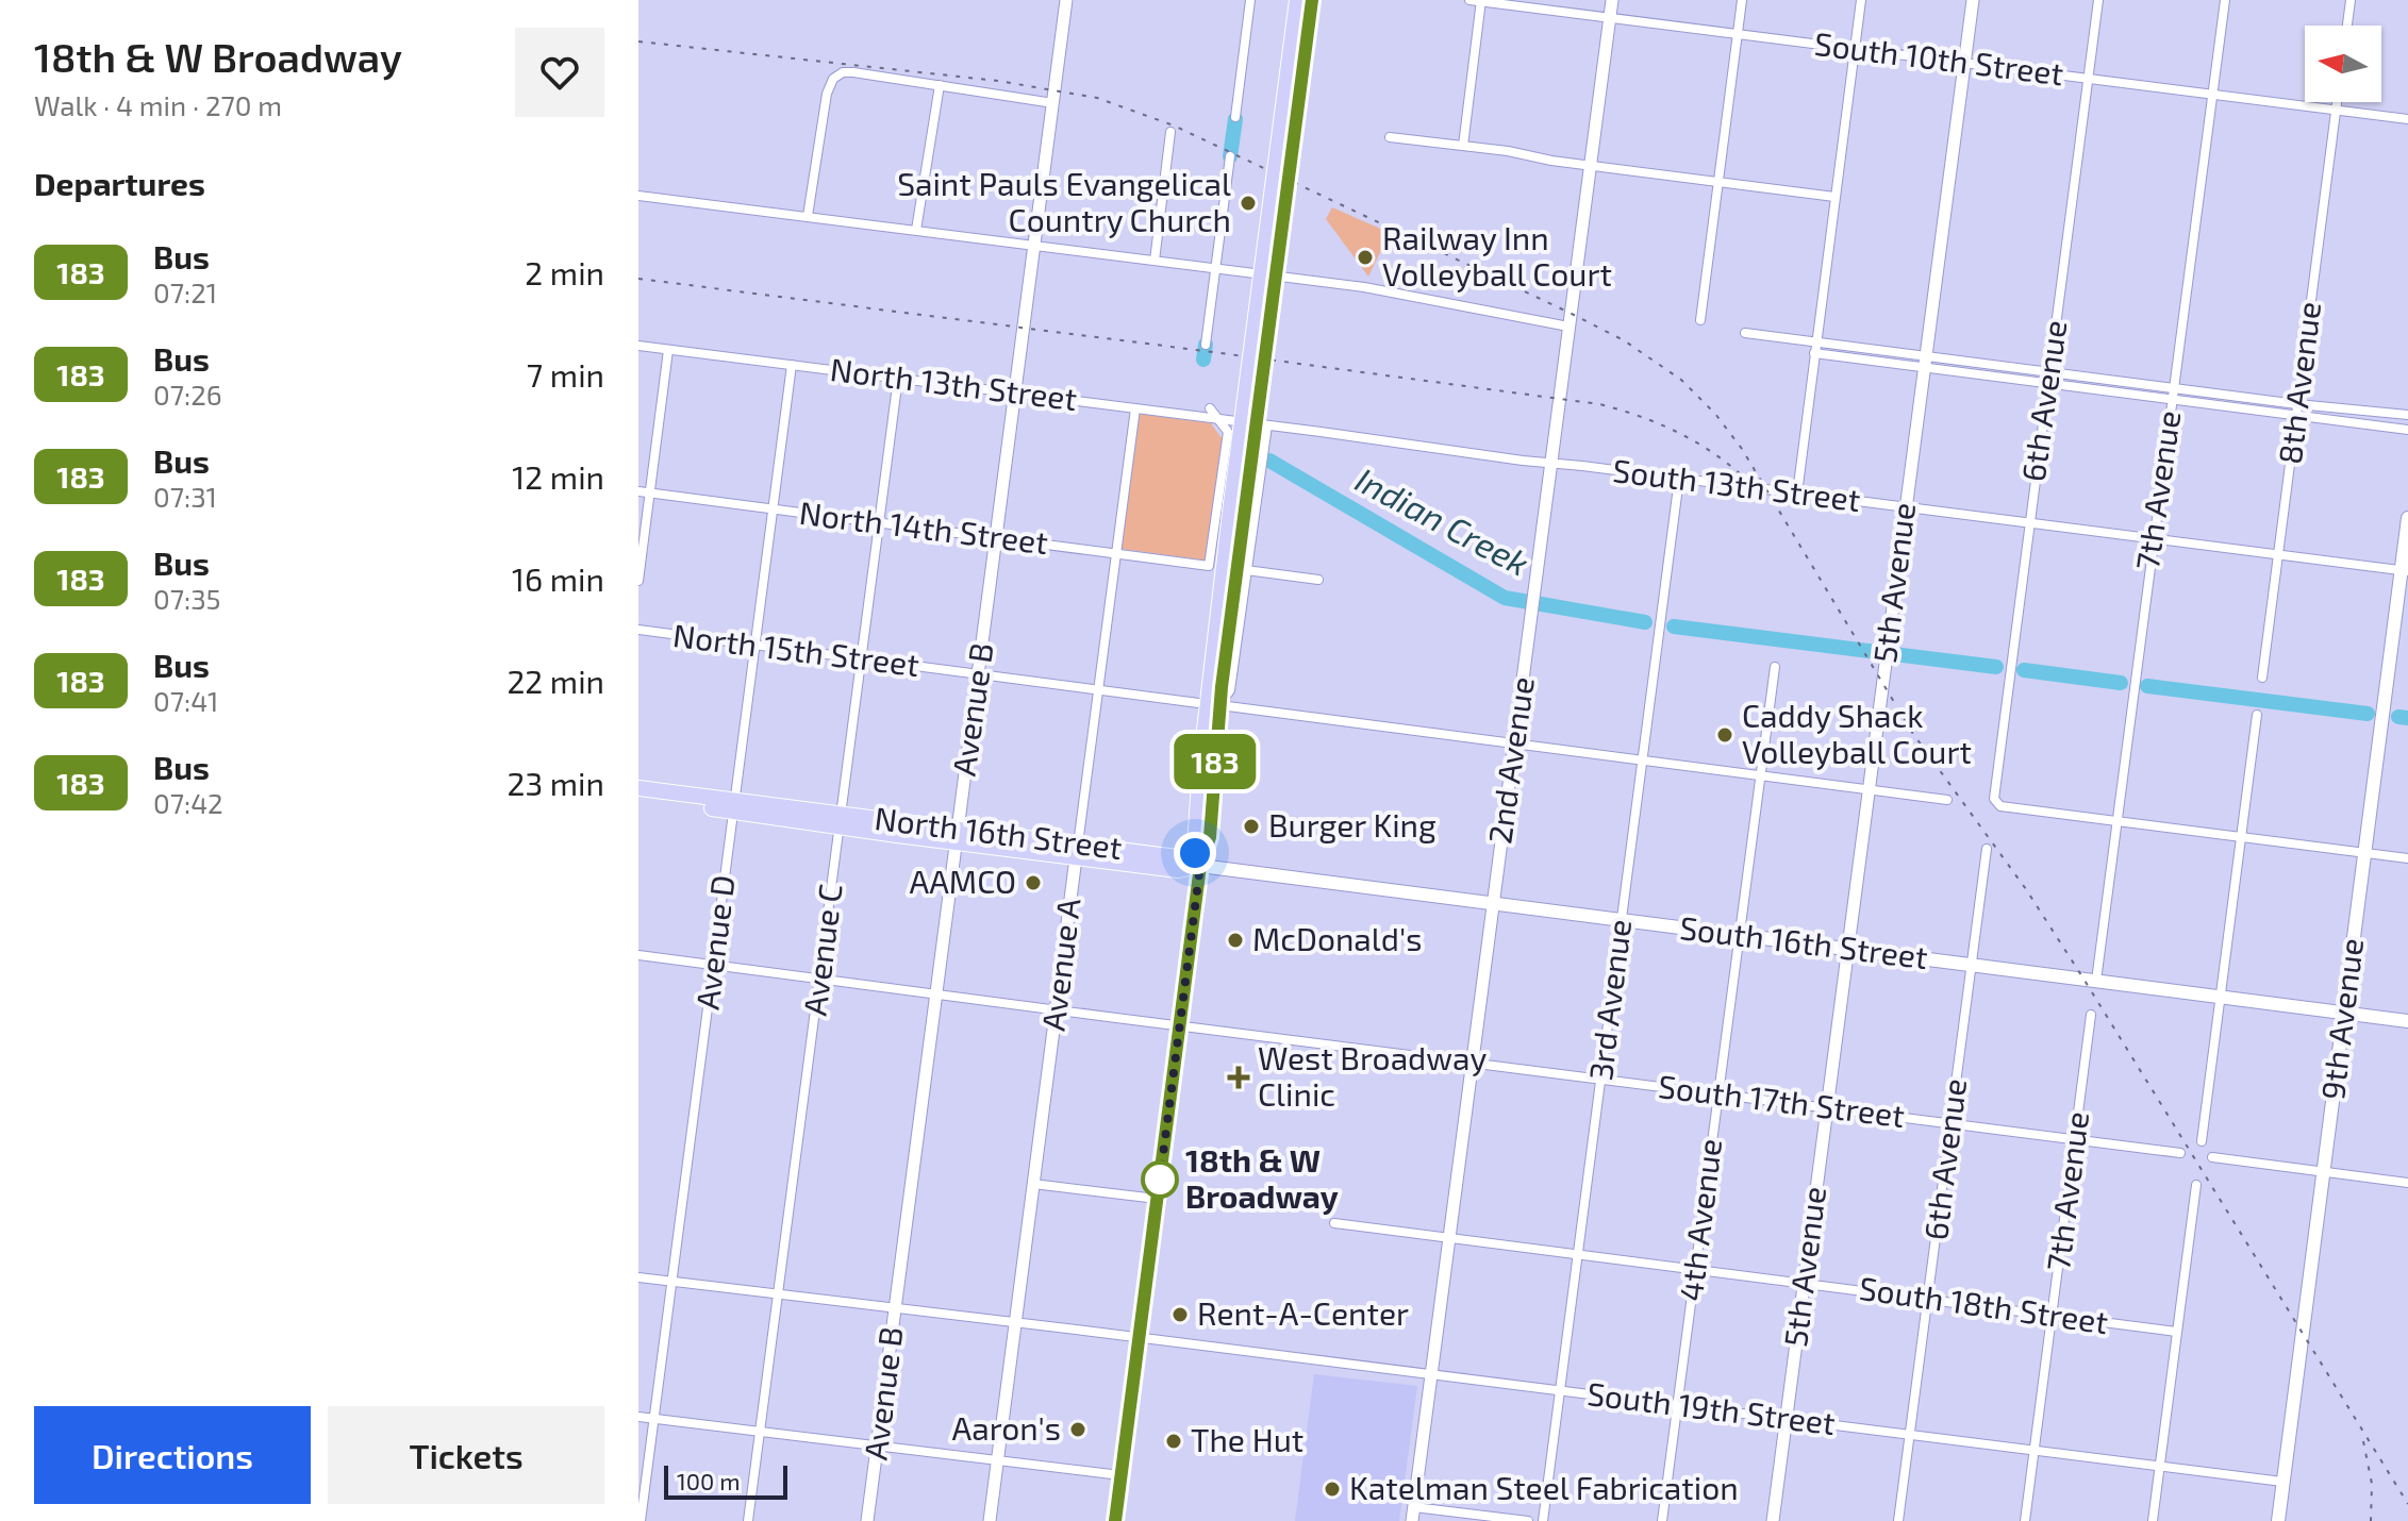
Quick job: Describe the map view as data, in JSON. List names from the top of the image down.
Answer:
{
  "streets": {
    "main road": ["North 16th Street", "South 16th Street", "9th Avenue"],
    "street": [
      "South 10th Street",
      "8th Avenue",
      "North 13th Street",
      "6th Avenue",
      "South 13th Street",
      "7th Avenue",
      "North 14th Street",
      "5th Avenue",
      "North 15th Street",
      "Avenue B",
      "2nd Avenue",
      "Avenue D",
      "Avenue C",
      "Avenue A",
      "3rd Avenue",
      "South 17th Street",
      "4th Avenue",
      "South 18th Street",
      "South 19th Street"
    ]
  },
  "crossings": [
    ["South 10th Street", "8th Avenue"],
    ["South 10th Street", "6th Avenue"],
    ["South 10th Street", "7th Avenue"],
    ["South 10th Street", "5th Avenue"],
    ["South 10th Street", "2nd Avenue"],
    ["8th Avenue", "South 13th Street"],
    ["North 13th Street", "South 13th Street"],
    ["North 13th Street", "North 14th Street"],
    ["North 13th Street", "Avenue B"],
    ["North 13th Street", "Avenue D"],
    ["North 13th Street", "Avenue C"],
    ["North 13th Street", "Avenue A"],
    ["6th Avenue", "South 13th Street"],
    ["6th Avenue", "7th Avenue"],
    ["6th Avenue", "South 16th Street"],
    ["6th Avenue", "South 17th Street"],
    ["6th Avenue", "South 18th Street"],
    ["6th Avenue", "South 19th Street"],
    ["South 13th Street", "7th Avenue"],
    ["South 13th Street", "5th Avenue"],
    ["South 13th Street", "2nd Avenue"],
    ["South 13th Street", "3rd Avenue"],
    ["South 13th Street", "9th Avenue"],
    ["7th Avenue", "South 16th Street"],
    ["7th Avenue", "South 17th Street"],
    ["7th Avenue", "South 18th Street"],
    ["7th Avenue", "South 19th Street"],
    ["North 14th Street", "Avenue B"],
    ["North 14th Street", "Avenue D"],
    ["North 14th Street", "Avenue C"],
    ["North 14th Street", "Avenue A"],
    ["5th Avenue", "North 15th Street"],
    ["5th Avenue", "South 16th Street"],
    ["5th Avenue", "South 17th Street"],
    ["5th Avenue", "South 18th Street"],
    ["5th Avenue", "South 19th Street"],
    ["North 15th Street", "Avenue B"],
    ["North 15th Street", "2nd Avenue"],
    ["North 15th Street", "Avenue D"],
    ["North 15th Street", "Avenue C"],
    ["North 15th Street", "Avenue A"],
    ["North 15th Street", "3rd Avenue"],
    ["North 15th Street", "4th Avenue"],
    ["Avenue B", "North 16th Street"],
    ["Avenue B", "South 17th Street"],
    ["Avenue B", "South 19th Street"],
    ["2nd Avenue", "South 16th Street"],
    ["2nd Avenue", "South 17th Street"],
    ["2nd Avenue", "South 18th Street"],
    ["2nd Avenue", "South 19th Street"],
    ["North 16th Street", "Avenue D"],
    ["North 16th Street", "South 16th Street"],
    ["North 16th Street", "Avenue C"],
    ["North 16th Street", "Avenue A"],
    ["Avenue D", "South 17th Street"],
    ["Avenue D", "South 19th Street"],
    ["South 16th Street", "3rd Avenue"],
    ["South 16th Street", "9th Avenue"],
    ["South 16th Street", "4th Avenue"],
    ["Avenue C", "South 17th Street"],
    ["Avenue C", "South 19th Street"],
    ["Avenue A", "South 17th Street"],
    ["Avenue A", "South 19th Street"],
    ["3rd Avenue", "South 17th Street"],
    ["3rd Avenue", "South 18th Street"],
    ["3rd Avenue", "South 19th Street"],
    ["9th Avenue", "South 19th Street"],
    ["South 17th Street", "4th Avenue"],
    ["4th Avenue", "South 18th Street"],
    ["4th Avenue", "South 19th Street"]
  ],
  "water": ["Indian Creek"],
  "places": {
    "other": [
      "Saint Pauls Evangelical Country Church",
      "Railway Inn Volleyball Court",
      "Caddy Shack Volleyball Court",
      "Burger King",
      "AAMCO",
      "McDonald's",
      "18th & W Broadway",
      "Rent-A-Center",
      "Aaron's",
      "The Hut",
      "Katelman Steel Fabrication"
    ],
    "health": ["West Broadway Clinic"]
  },
  "lines": ["bus line 183"],
  "scale_bar": "100 m",
  "north": "left",
  "page": {
    "heading": [
      ["18th & W Broadway", "Walk · 4 min · 270 m"],
      "Departures"
    ],
    "on_map": "183",
    "list": [
      {
        "mark": "183",
        "name": "Bus",
        "note": "07:21",
        "value": "2 min"
      },
      {
        "mark": "183",
        "name": "Bus",
        "note": "07:26",
        "value": "7 min"
      },
      {
        "mark": "183",
        "name": "Bus",
        "note": "07:31",
        "value": "12 min"
      },
      {
        "mark": "183",
        "name": "Bus",
        "note": "07:35",
        "value": "16 min"
      },
      {
        "mark": "183",
        "name": "Bus",
        "note": "07:41",
        "value": "22 min"
      },
      {
        "mark": "183",
        "name": "Bus",
        "note": "07:42",
        "value": "23 min"
      }
    ],
    "buttons": ["Directions", "Tickets"],
    "scale": "100 m"
  }
}
